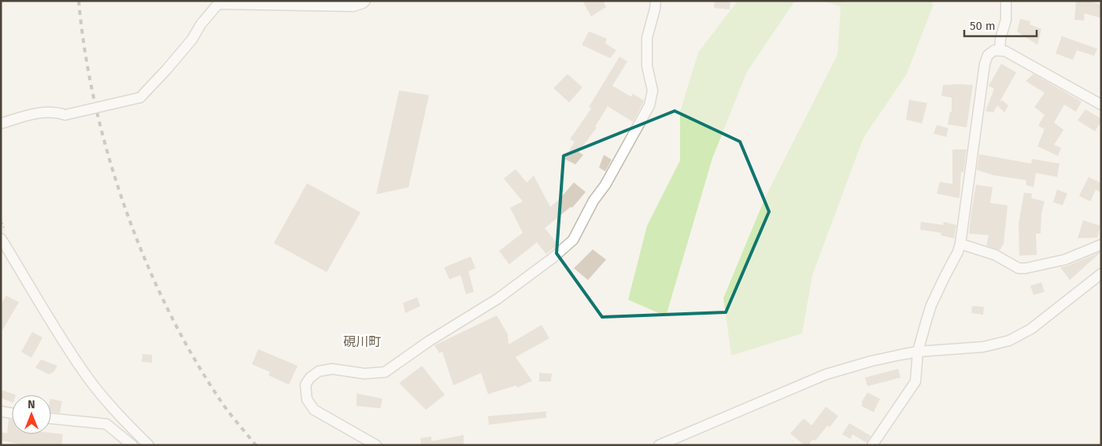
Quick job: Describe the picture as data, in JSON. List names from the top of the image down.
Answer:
{
  "districts": ["硯川町"],
  "scale_bar": "50 m",
  "north": "top"
}
